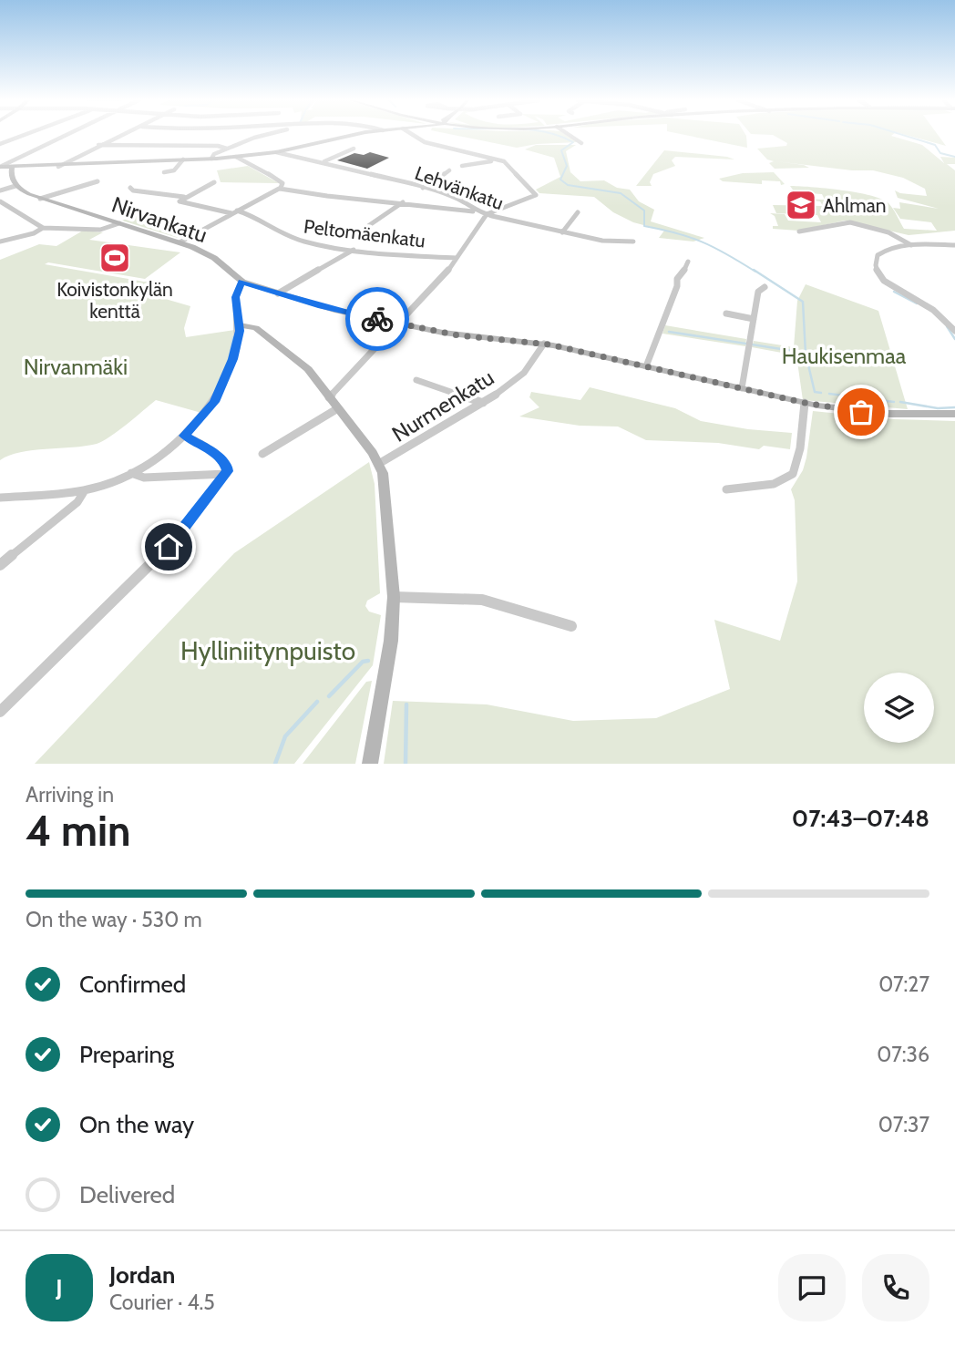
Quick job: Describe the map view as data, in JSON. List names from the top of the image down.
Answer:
{
  "streets": {
    "main road": ["Nirvankatu"],
    "street": ["Lehvänkatu", "Peltomäenkatu", "Nurmenkatu"]
  },
  "crossings": [
    ["Nirvankatu", "Nurmenkatu"]
  ],
  "parks": ["Haukisenmaa", "Nirvanmäki", "Hylliniitynpuisto"],
  "places": {
    "school or university": ["Ahlman"],
    "sports": ["Koivistonkylän kenttä"]
  },
  "page": {
    "heading": ["4 min", "Arriving in", "07:43–07:48"],
    "panel": ["Jordan", "Courier · 4.5"],
    "bar": "On the way · 530 m",
    "list": [
      ["Confirmed", "07:27"],
      ["Preparing", "07:36"],
      ["On the way", "07:37"],
      "Delivered"
    ],
    "round": "J"
  }
}
